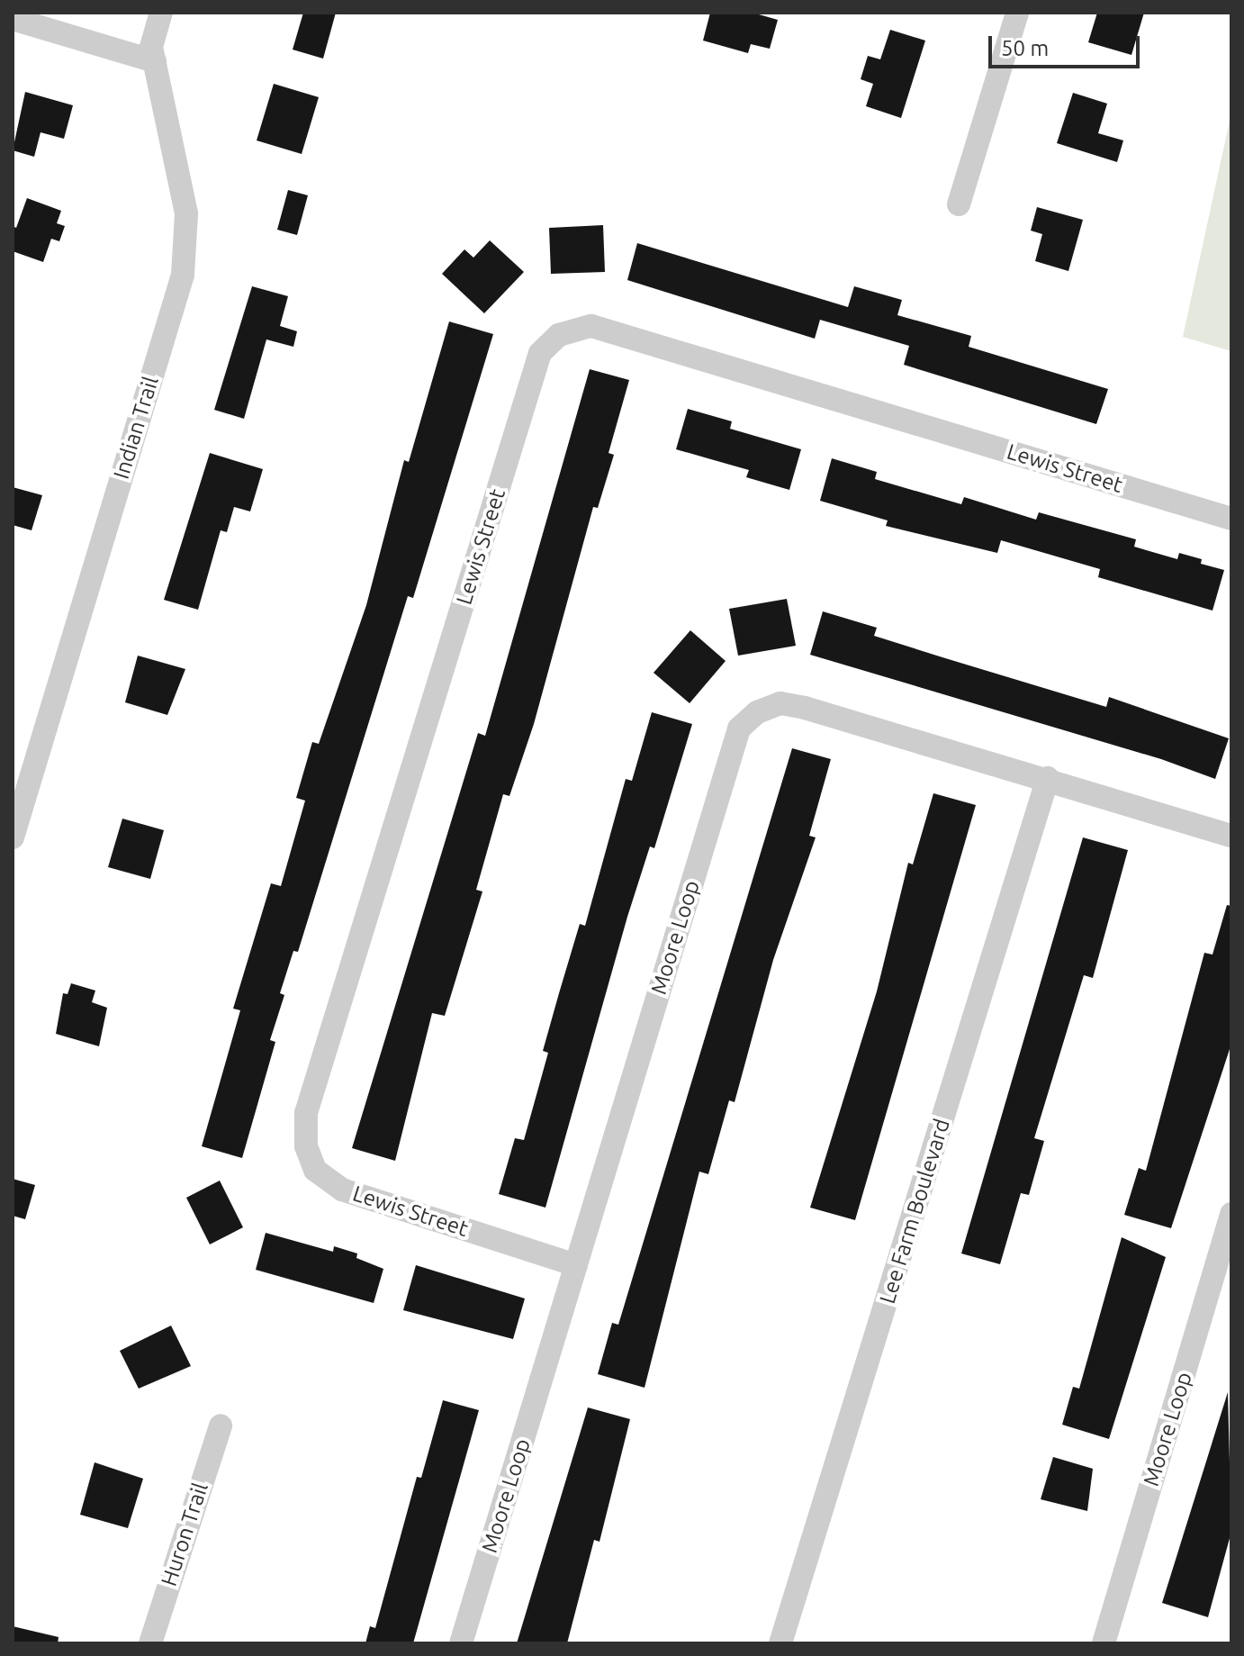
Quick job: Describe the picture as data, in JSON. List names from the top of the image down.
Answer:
{
  "streets": {
    "street": [
      "Indian Trail",
      "Lewis Street",
      "Moore Loop",
      "Lee Farm Boulevard",
      "Huron Trail"
    ]
  },
  "crossings": [
    ["Lewis Street", "Moore Loop"],
    ["Moore Loop", "Lee Farm Boulevard"]
  ],
  "scale_bar": "50 m"
}
